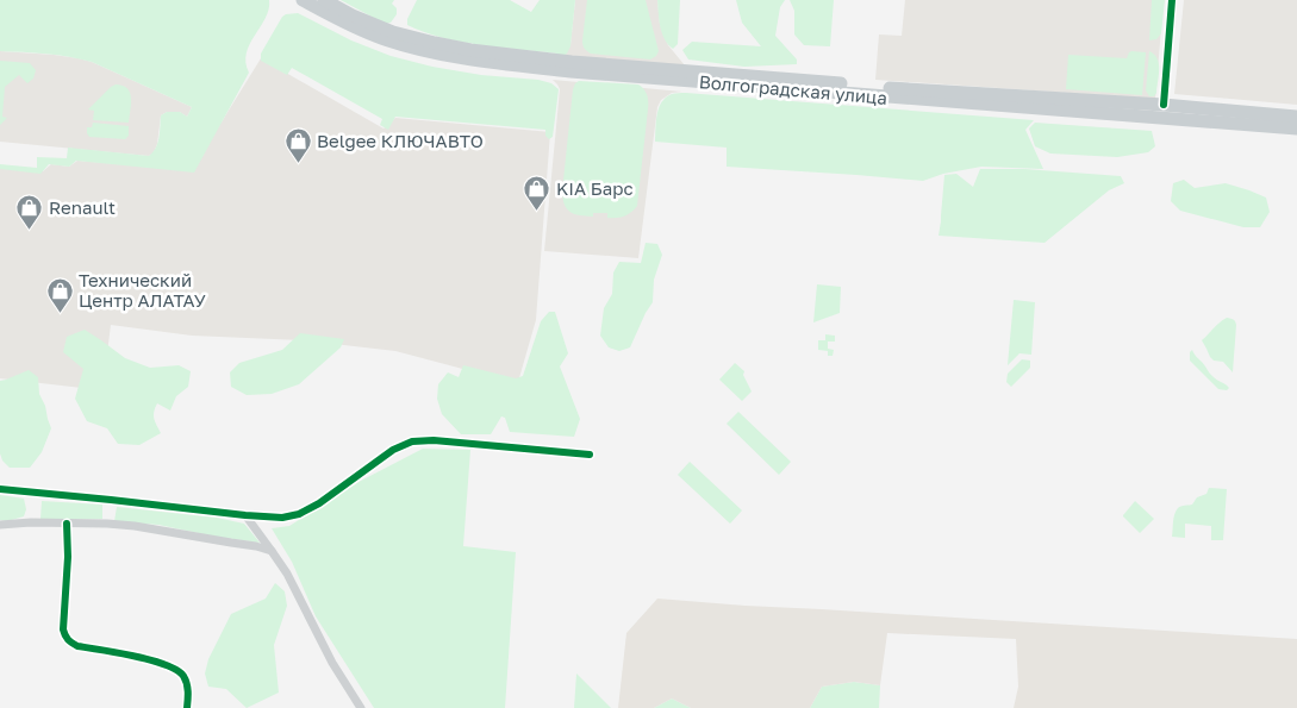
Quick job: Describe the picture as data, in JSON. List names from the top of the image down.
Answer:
{
  "streets": {
    "main road": ["Волгоградская улица"]
  },
  "places": {
    "shop": [
      "Belgee КЛЮЧАВТО",
      "KIA Барс",
      "Renault",
      "Технический Центр АЛАТАУ"
    ]
  }
}
